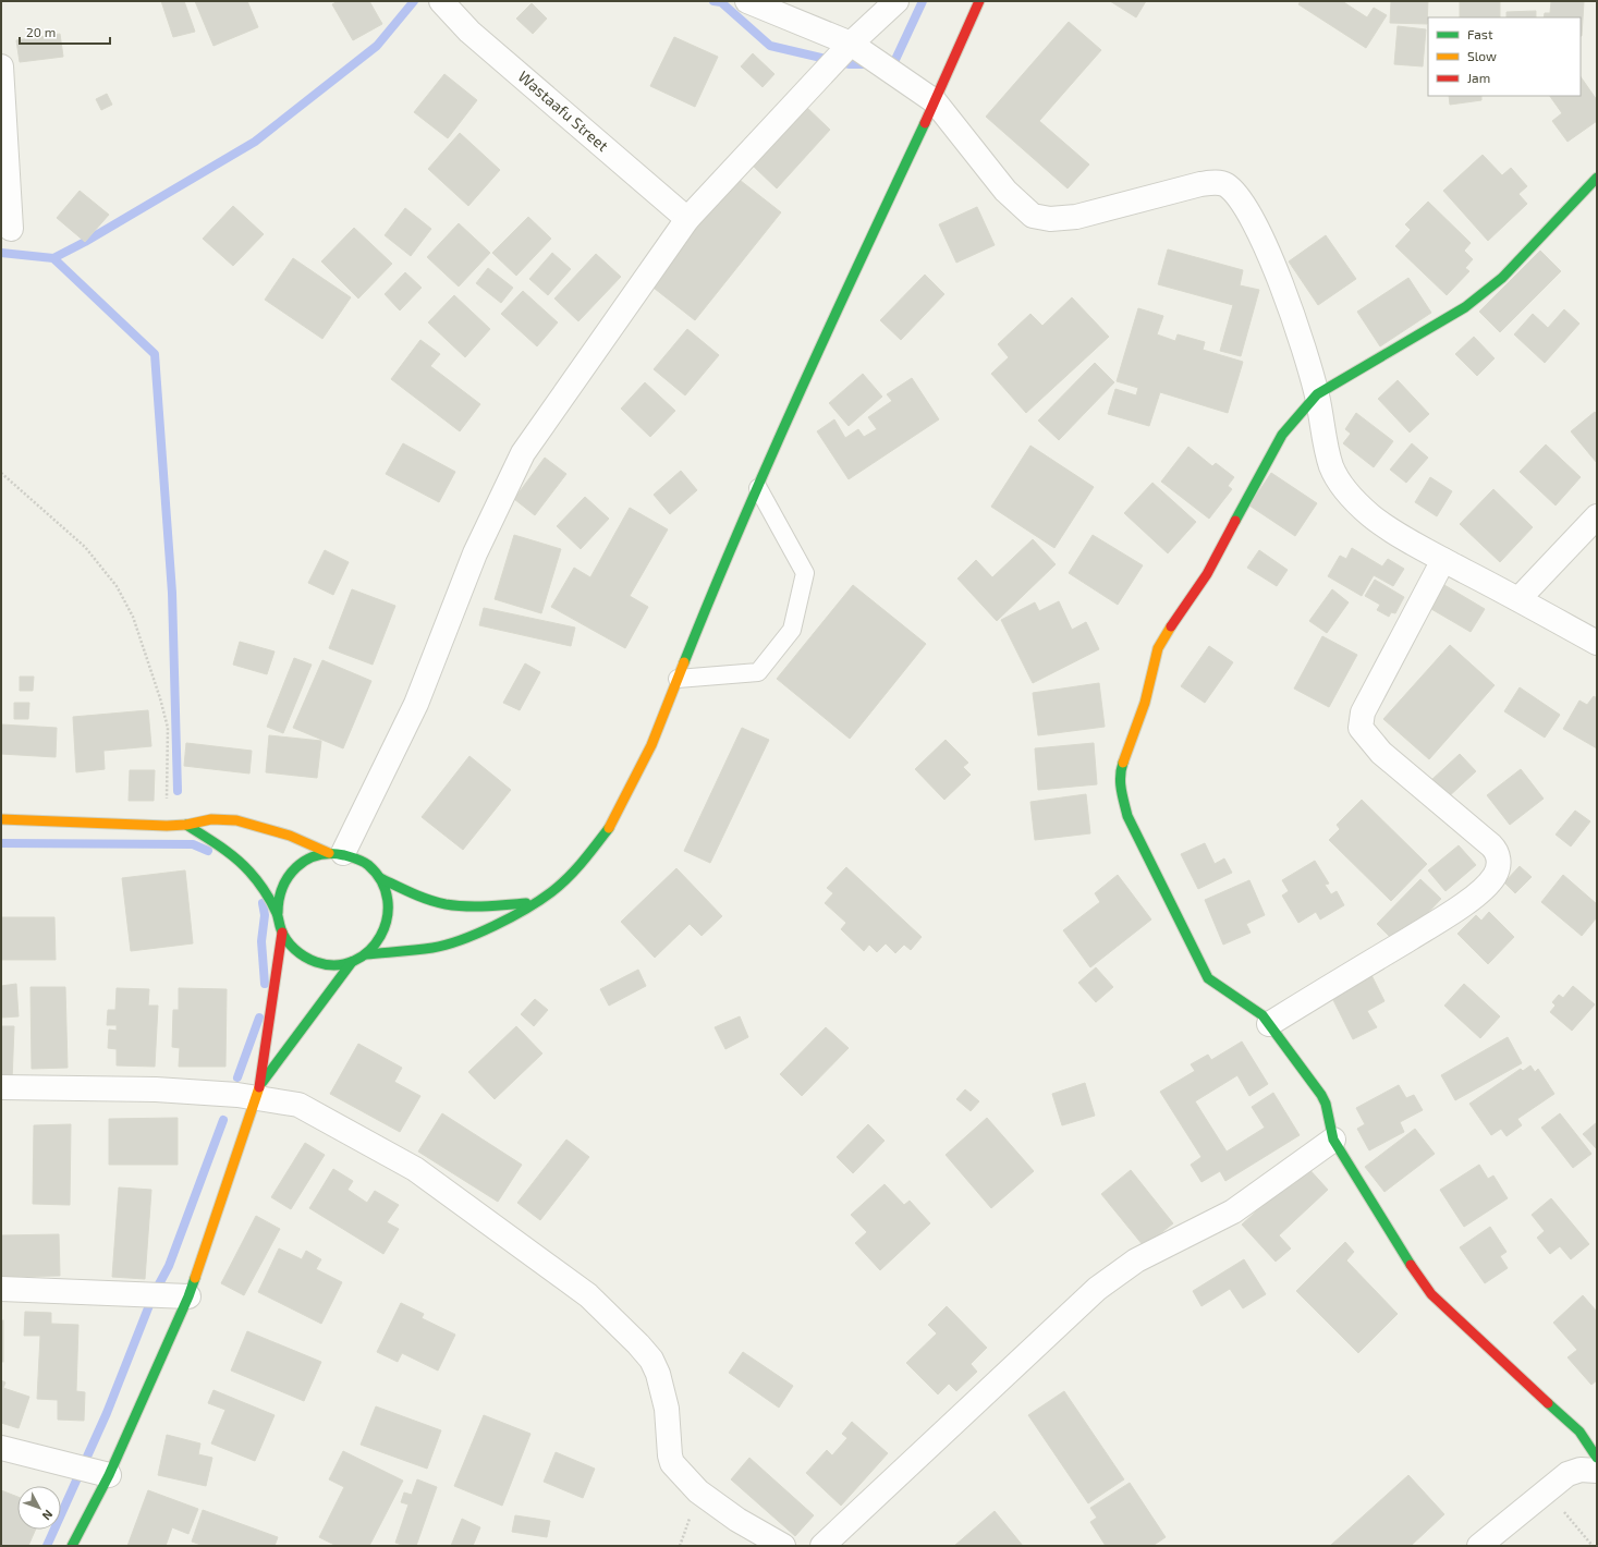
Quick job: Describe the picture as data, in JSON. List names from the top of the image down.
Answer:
{
  "streets": {
    "street": ["Wastaafu Street"]
  },
  "legend": ["Fast", "Slow", "Jam"],
  "scale_bar": "20 m",
  "north": "bottom right"
}
